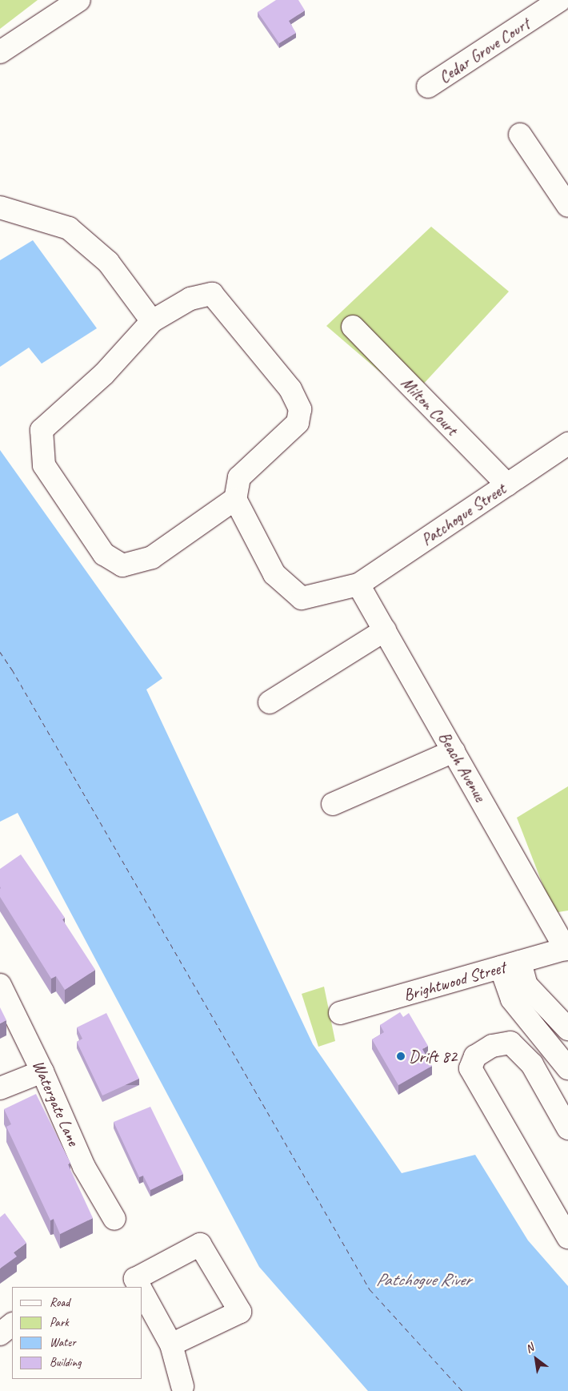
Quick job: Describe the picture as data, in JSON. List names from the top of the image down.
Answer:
{
  "streets": {
    "street": [
      "Cedar Grove Court",
      "Milton Court",
      "Patchogue Street",
      "Beach Avenue",
      "Brightwood Street",
      "Watergate Lane"
    ]
  },
  "crossings": [
    ["Milton Court", "Patchogue Street"],
    ["Patchogue Street", "Beach Avenue"],
    ["Beach Avenue", "Brightwood Street"]
  ],
  "water": ["Patchogue River"],
  "places": ["Drift 82"],
  "legend": [
    "Road",
    "Park",
    "Water",
    "Building"
  ],
  "north": "top left"
}
